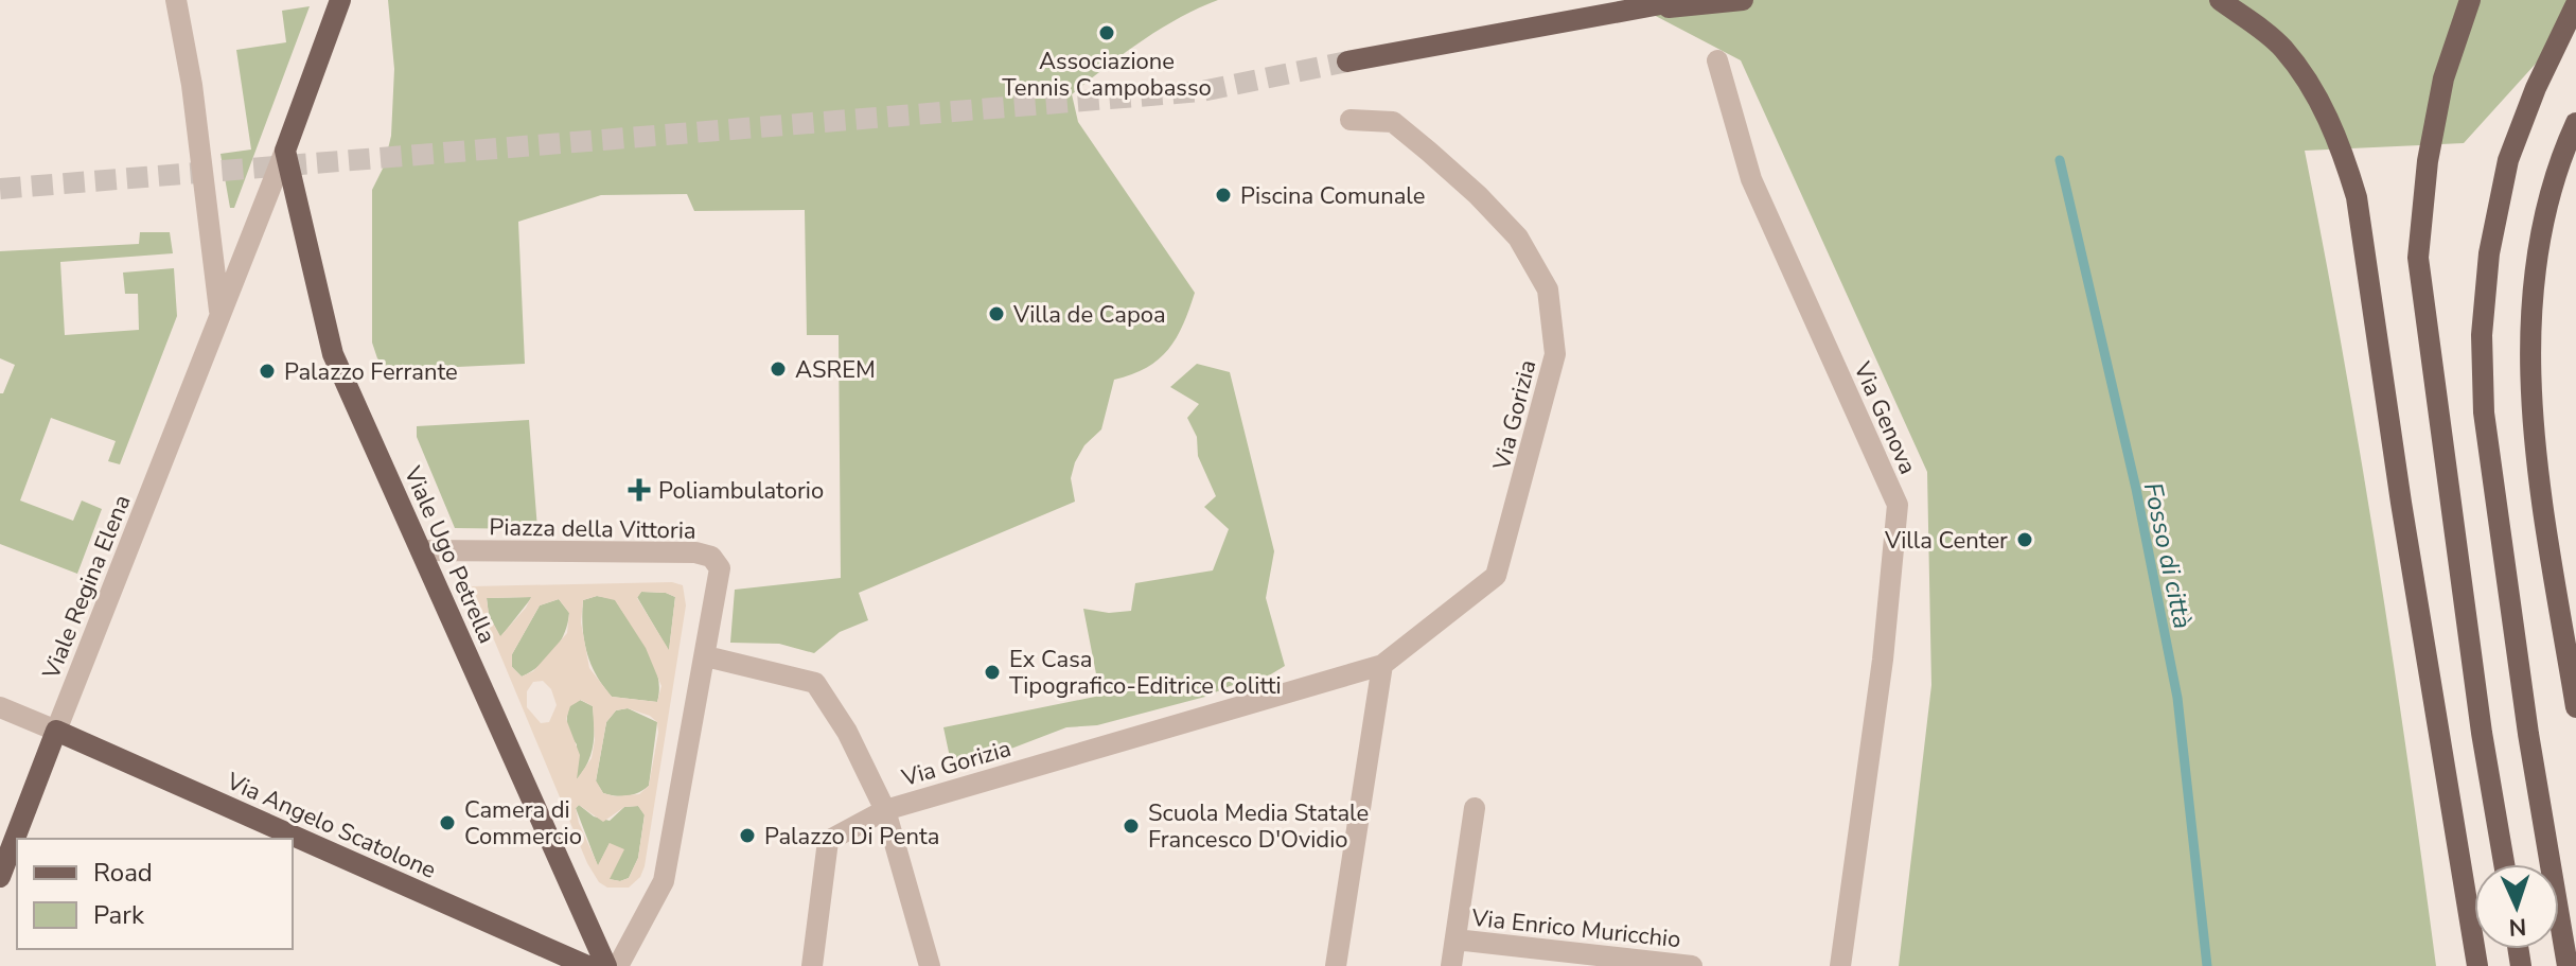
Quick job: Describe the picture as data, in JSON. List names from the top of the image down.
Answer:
{
  "streets": {
    "main road": ["Viale Ugo Petrella", "Viale Regina Elena", "Via Angelo Scatolone"],
    "street": [
      "Via Gorizia",
      "Via Genova",
      "Piazza della Vittoria",
      "Via Enrico Muricchio"
    ]
  },
  "crossings": [
    ["Piazza della Vittoria", "Viale Ugo Petrella"],
    ["Viale Ugo Petrella", "Viale Regina Elena"],
    ["Viale Regina Elena", "Via Angelo Scatolone"]
  ],
  "water": ["Fosso di città"],
  "places": {
    "other": [
      "Associazione Tennis Campobasso",
      "Piscina Comunale",
      "Villa de Capoa",
      "ASREM",
      "Palazzo Ferrante",
      "Villa Center",
      "Ex Casa Tipografico-Editrice Colitti",
      "Camera di Commercio",
      "Scuola Media Statale Francesco D'Ovidio",
      "Palazzo Di Penta"
    ],
    "health": ["Poliambulatorio"]
  },
  "legend": ["Road", "Park"],
  "north": "bottom"
}
